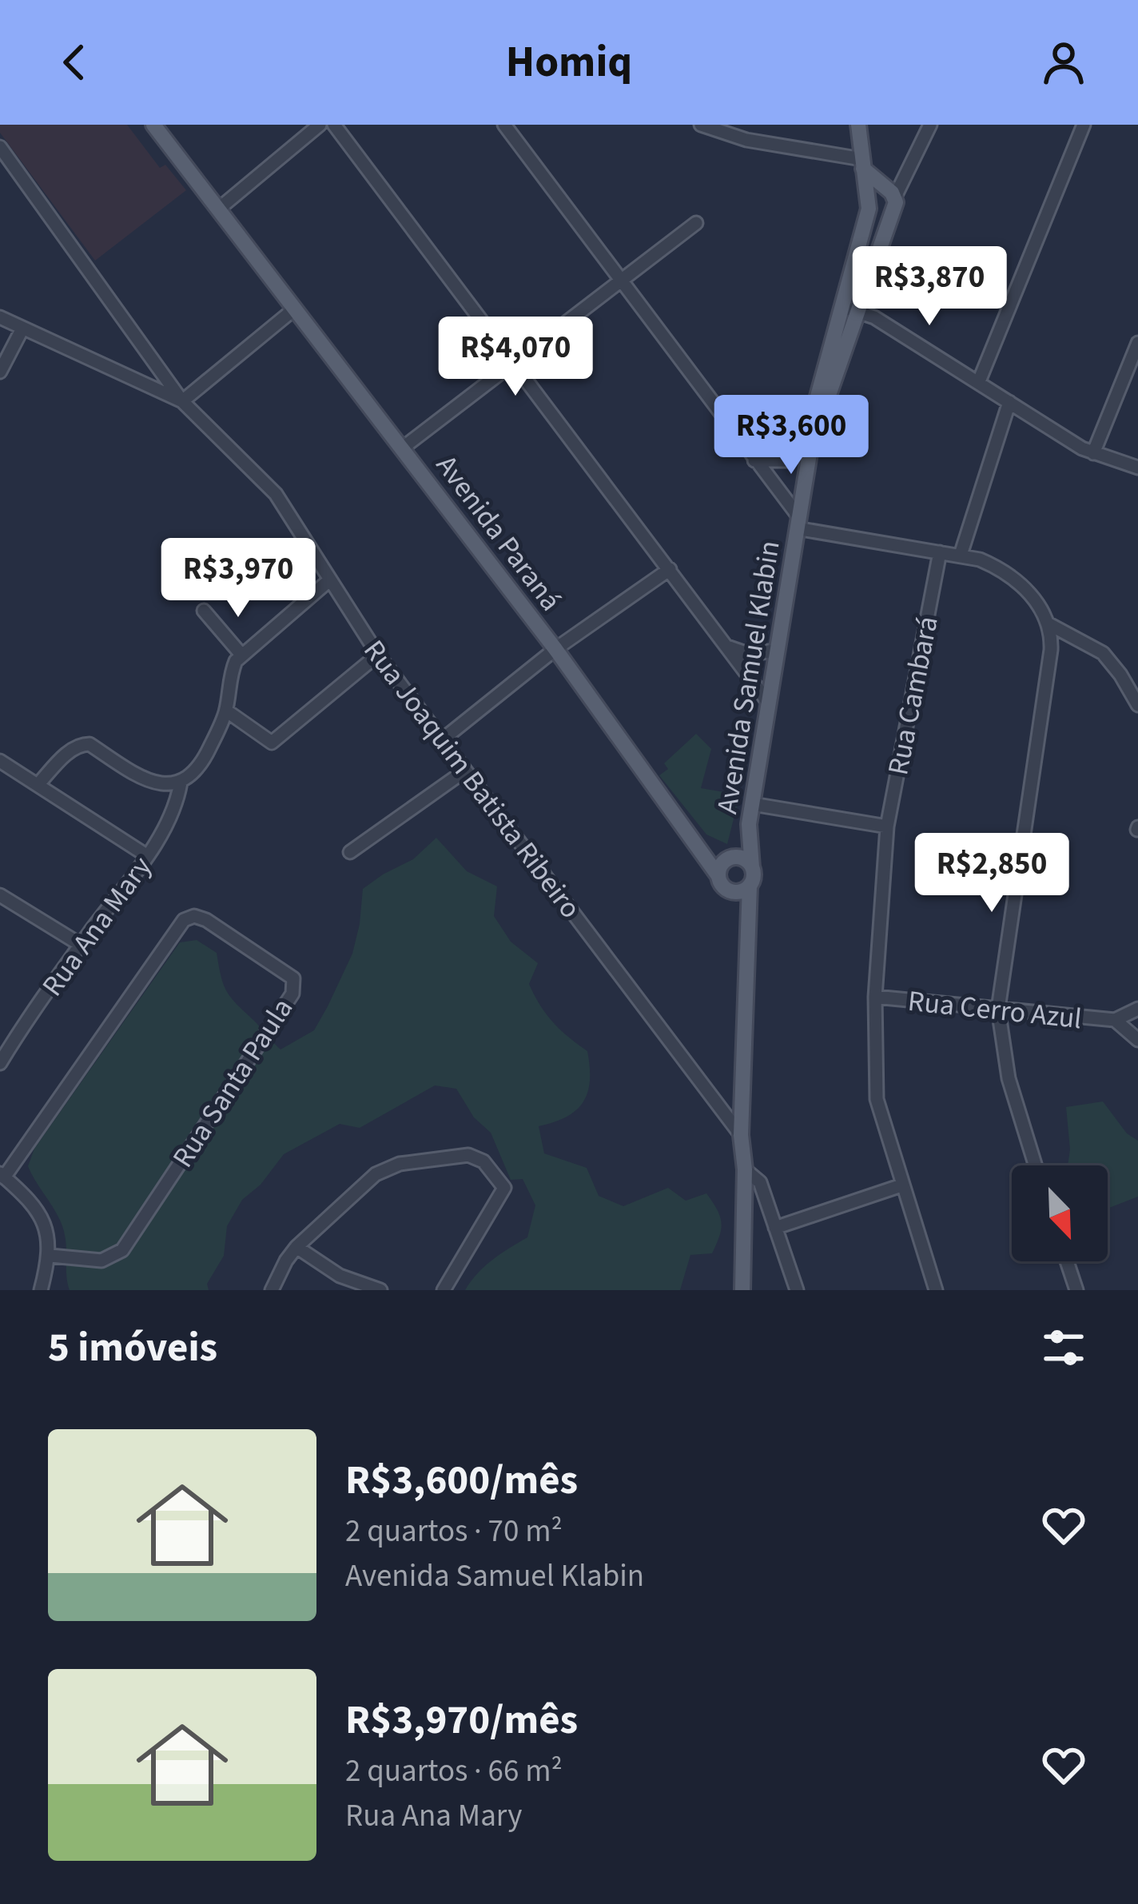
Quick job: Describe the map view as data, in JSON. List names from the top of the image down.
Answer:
{
  "streets": {
    "main road": ["Avenida Paraná", "Avenida Samuel Klabin"],
    "street": [
      "Rua Cambará",
      "Rua Joaquim Batista Ribeiro",
      "Rua Ana Mary",
      "Rua Cerro Azul",
      "Rua Santa Paula"
    ]
  },
  "crossings": [
    ["Avenida Paraná", "Avenida Samuel Klabin"],
    ["Rua Cambará", "Rua Cerro Azul"]
  ],
  "north": "bottom right",
  "page": {
    "header": "Homiq",
    "price": [
      "R$3,870",
      "R$4,070",
      "R$3,600",
      "R$3,970",
      "R$2,850"
    ],
    "heading": "5 imóveis",
    "list": [
      {
        "name": "R$3,600/mês",
        "note": "2 quartos · 70 m² · Avenida Samuel Klabin"
      },
      {
        "name": "R$3,970/mês",
        "note": "2 quartos · 66 m² · Rua Ana Mary"
      }
    ]
  }
}
